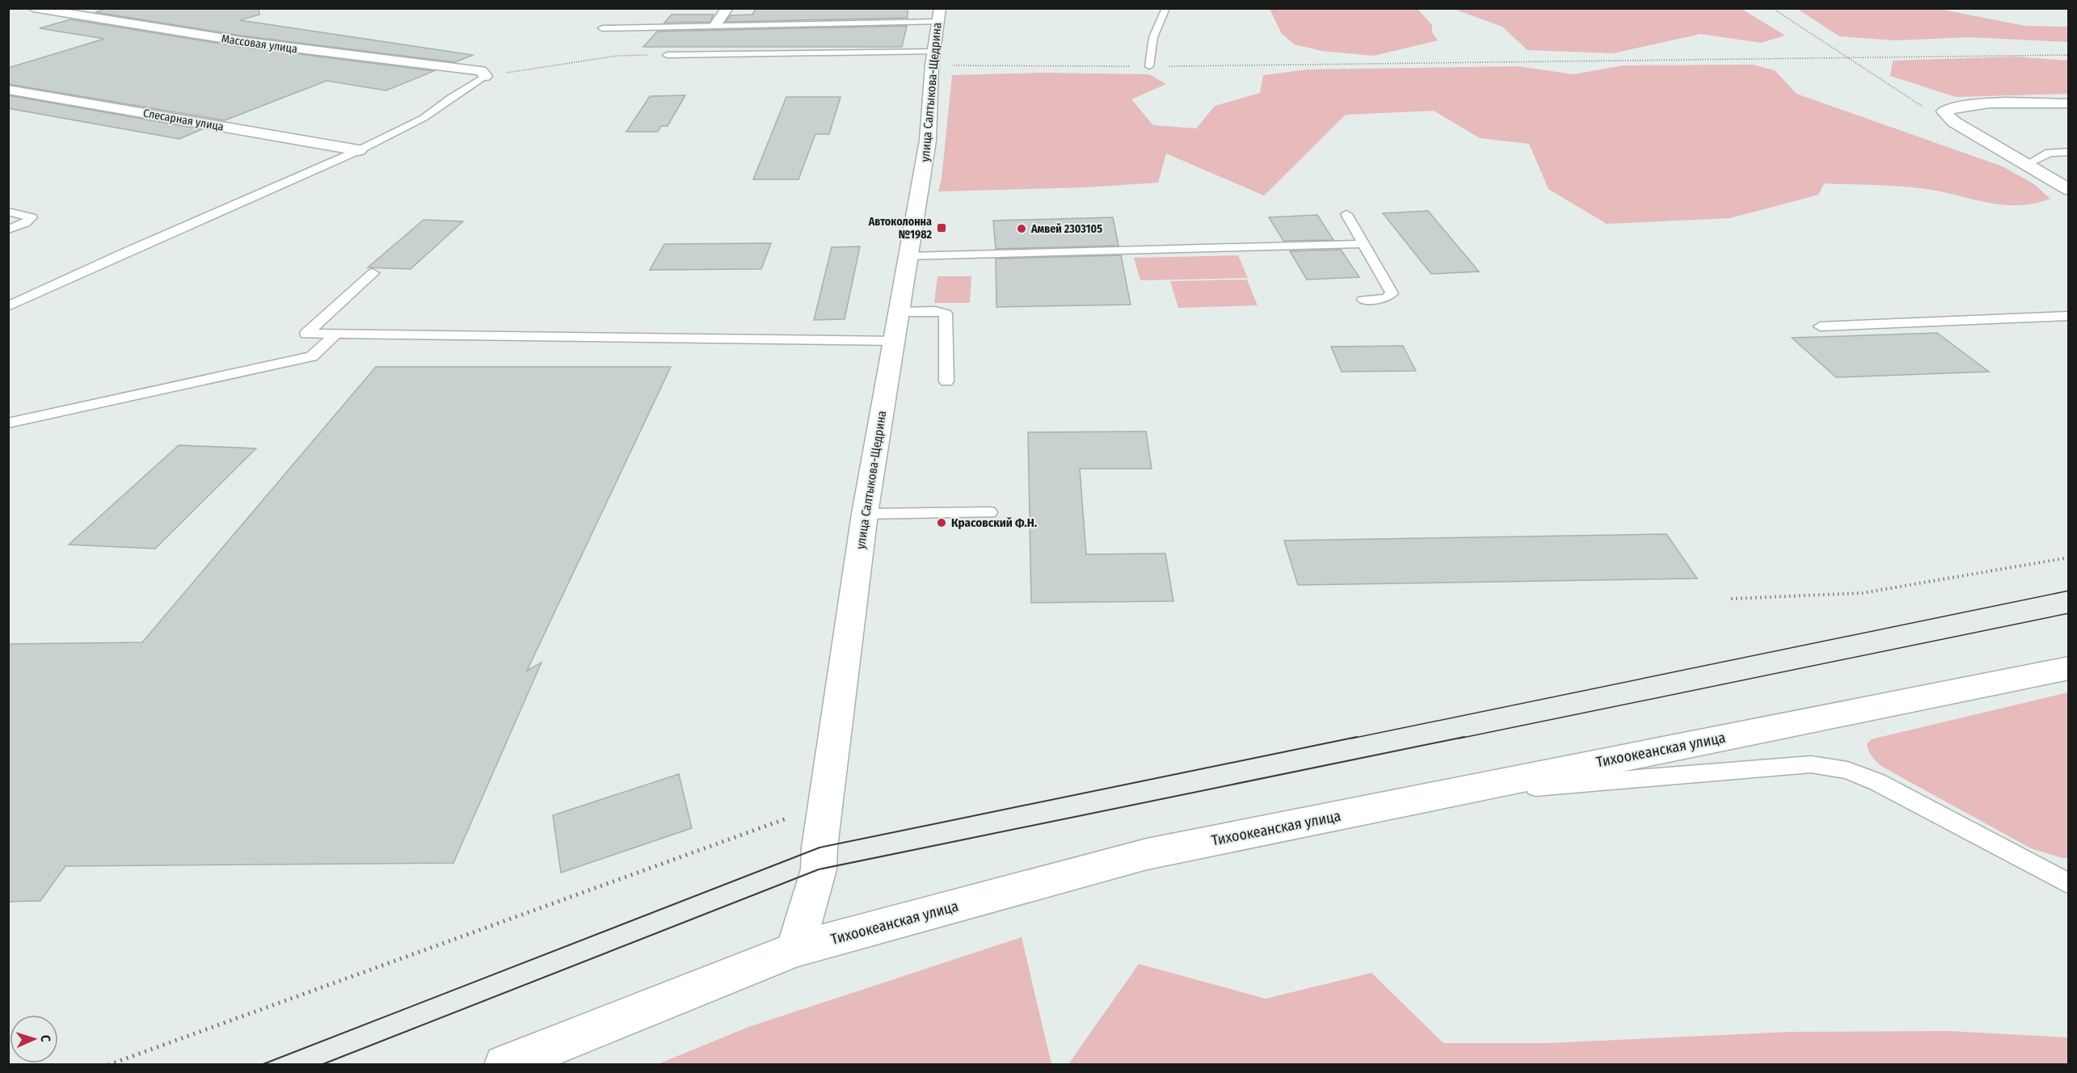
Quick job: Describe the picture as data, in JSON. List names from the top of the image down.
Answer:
{
  "streets": {
    "street": [
      "Массовая улица",
      "улица Салтыкова-Щедрина",
      "Слесарная улица",
      "Тихоокеанская улица"
    ]
  },
  "crossings": [
    ["улица Салтыкова-Щедрина", "Тихоокеанская улица"]
  ],
  "places": {
    "transit": ["Автоколонна №1982"],
    "other": ["Амвей 2303105", "Красовский Ф.Н."]
  },
  "north": "right"
}
